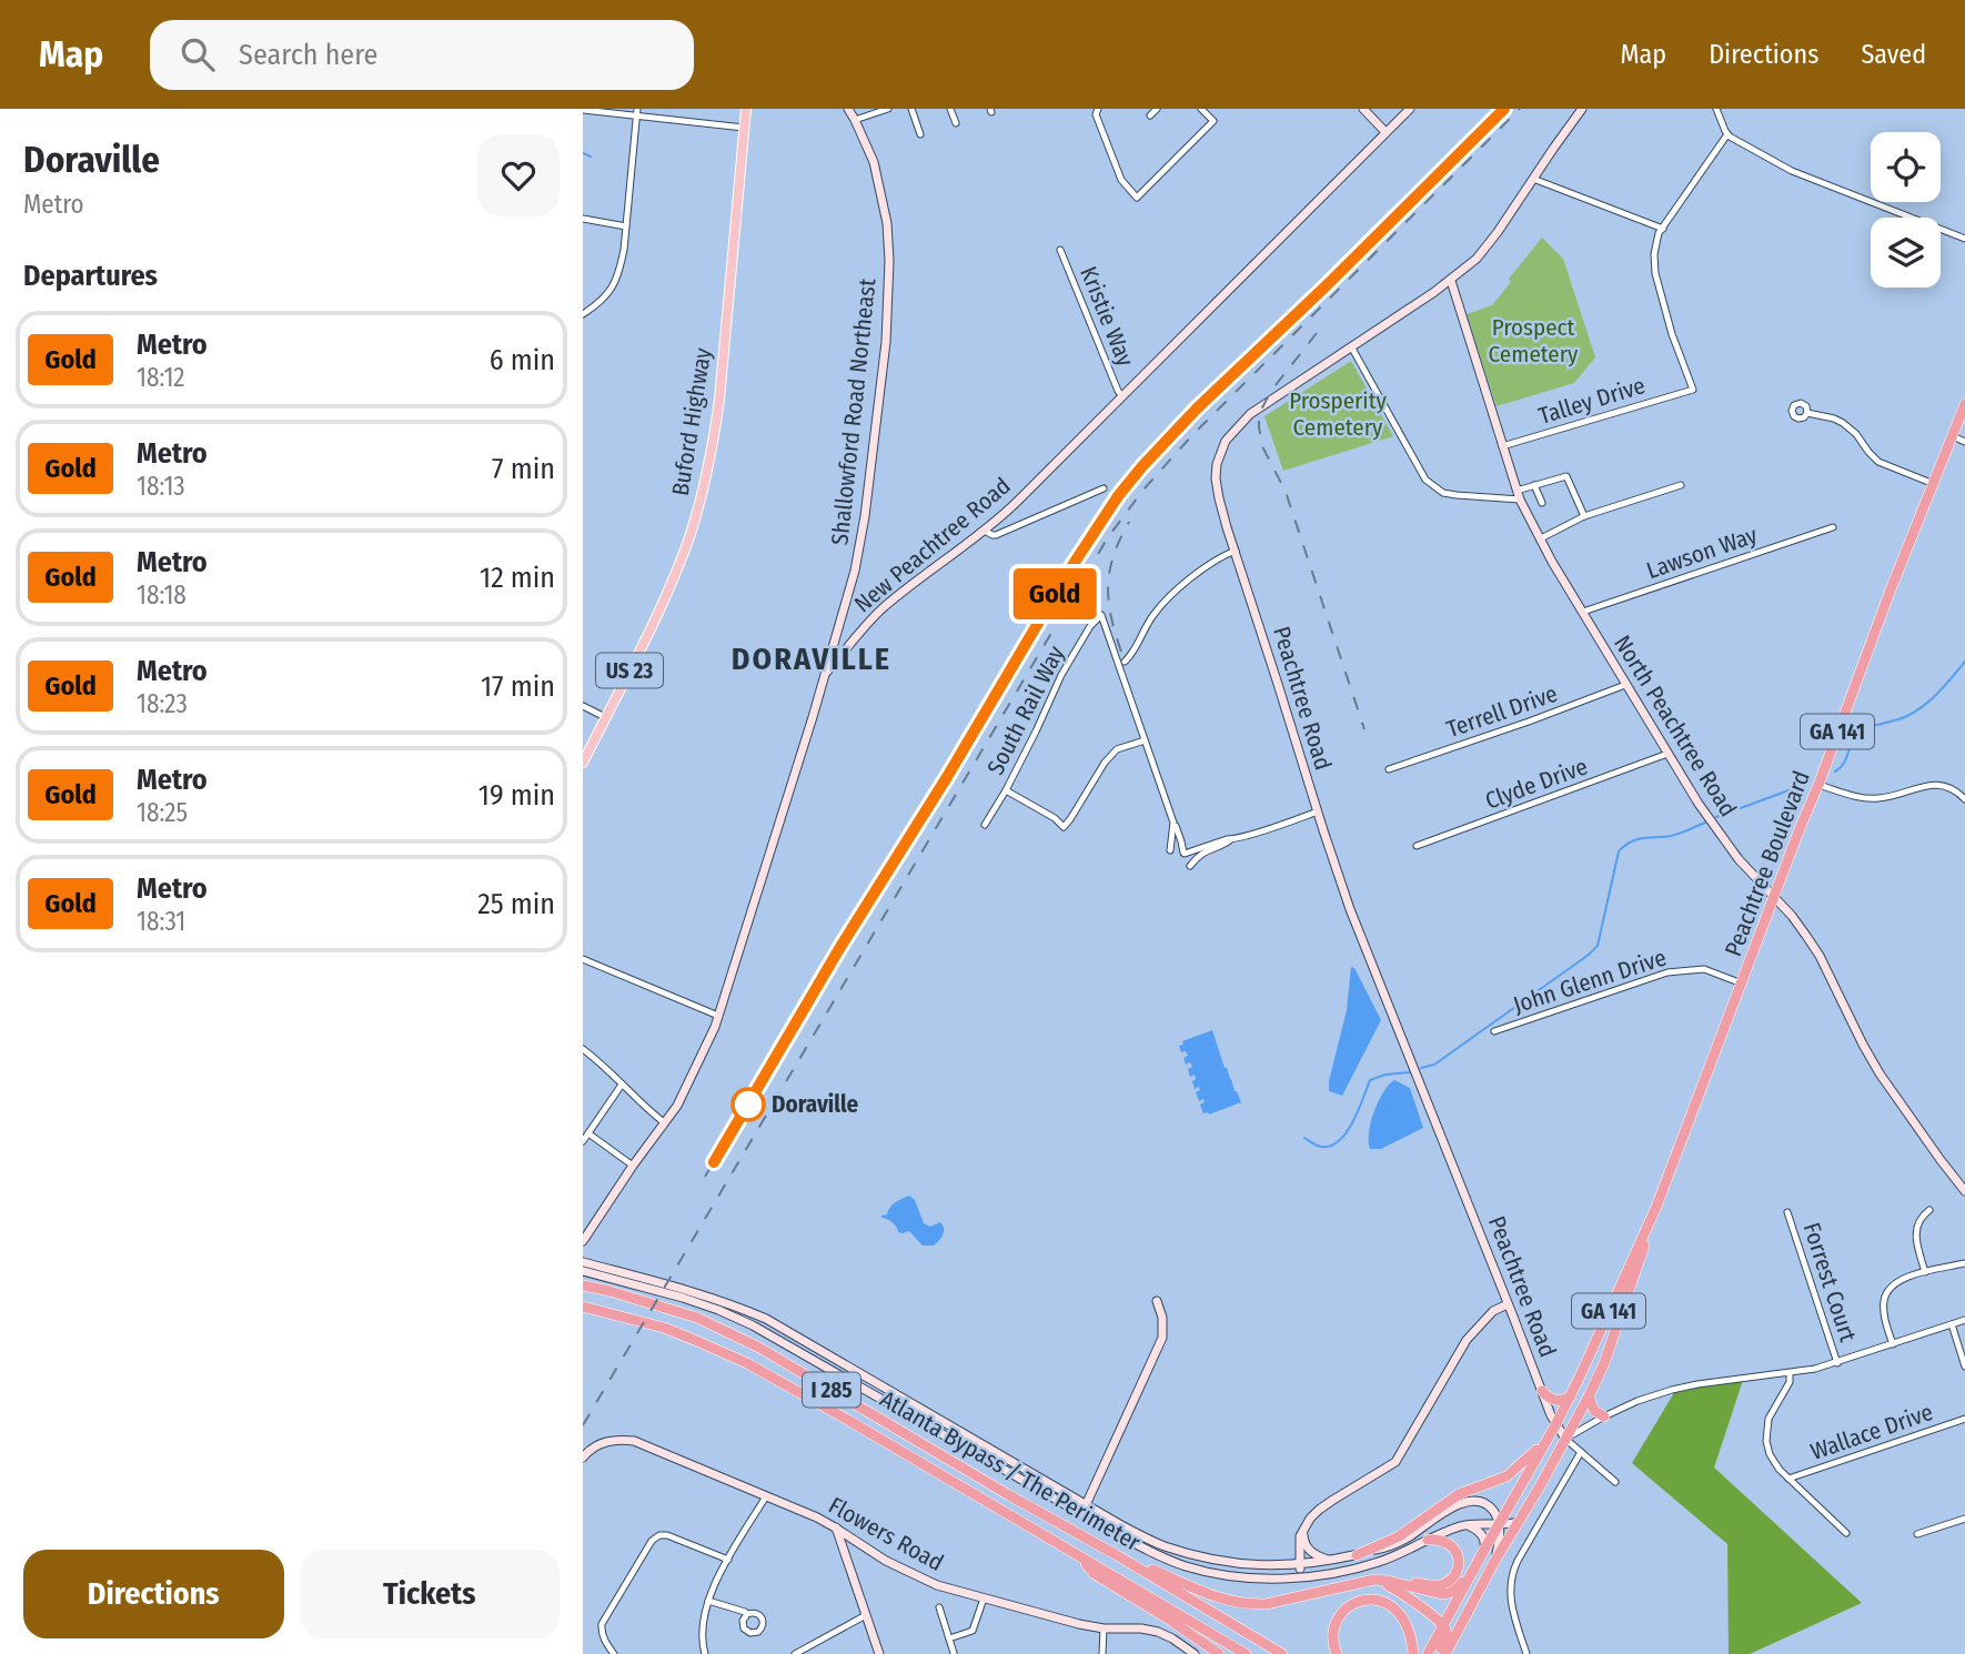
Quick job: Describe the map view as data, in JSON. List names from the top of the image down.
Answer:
{
  "streets": {
    "highway": [
      "GA 141",
      "Peachtree Boulevard",
      "I 285",
      "Atlanta Bypass / The Perimeter"
    ],
    "main road": ["Buford Highway", "US 23"],
    "street": [
      "Kristie Way",
      "Talley Drive",
      "Shallowford Road Northeast",
      "New Peachtree Road",
      "Lawson Way",
      "Peachtree Road",
      "South Rail Way",
      "Terrell Drive",
      "North Peachtree Road",
      "Clyde Drive",
      "John Glenn Drive",
      "Forrest Court",
      "Wallace Drive",
      "Flowers Road"
    ]
  },
  "crossings": [
    ["Kristie Way", "New Peachtree Road"],
    ["Talley Drive", "North Peachtree Road"],
    ["Shallowford Road Northeast", "New Peachtree Road"],
    ["Lawson Way", "North Peachtree Road"],
    ["Peachtree Road", "North Peachtree Road"],
    ["Peachtree Road", "GA 141"],
    ["Peachtree Road", "Peachtree Boulevard"],
    ["Terrell Drive", "North Peachtree Road"],
    ["North Peachtree Road", "Clyde Drive"],
    ["North Peachtree Road", "Peachtree Boulevard"],
    ["GA 141", "Peachtree Boulevard"],
    ["Peachtree Boulevard", "John Glenn Drive"]
  ],
  "districts": ["DORAVILLE"],
  "parks": ["Prospect Cemetery", "Prosperity Cemetery"],
  "places": ["Doraville"],
  "lines": ["metro line Gold"],
  "page": {
    "header": "Map",
    "search": "Search here",
    "nav": ["Map", "Directions", "Saved"],
    "heading": [
      ["Doraville", "Metro"],
      "Departures"
    ],
    "on_map": "Gold",
    "list": [
      {
        "mark": "Gold",
        "name": "Metro",
        "note": "18:12",
        "value": "6 min"
      },
      {
        "mark": "Gold",
        "name": "Metro",
        "note": "18:13",
        "value": "7 min"
      },
      {
        "mark": "Gold",
        "name": "Metro",
        "note": "18:18",
        "value": "12 min"
      },
      {
        "mark": "Gold",
        "name": "Metro",
        "note": "18:23",
        "value": "17 min"
      },
      {
        "mark": "Gold",
        "name": "Metro",
        "note": "18:25",
        "value": "19 min"
      },
      {
        "mark": "Gold",
        "name": "Metro",
        "note": "18:31",
        "value": "25 min"
      }
    ],
    "buttons": ["Directions", "Tickets"]
  }
}
